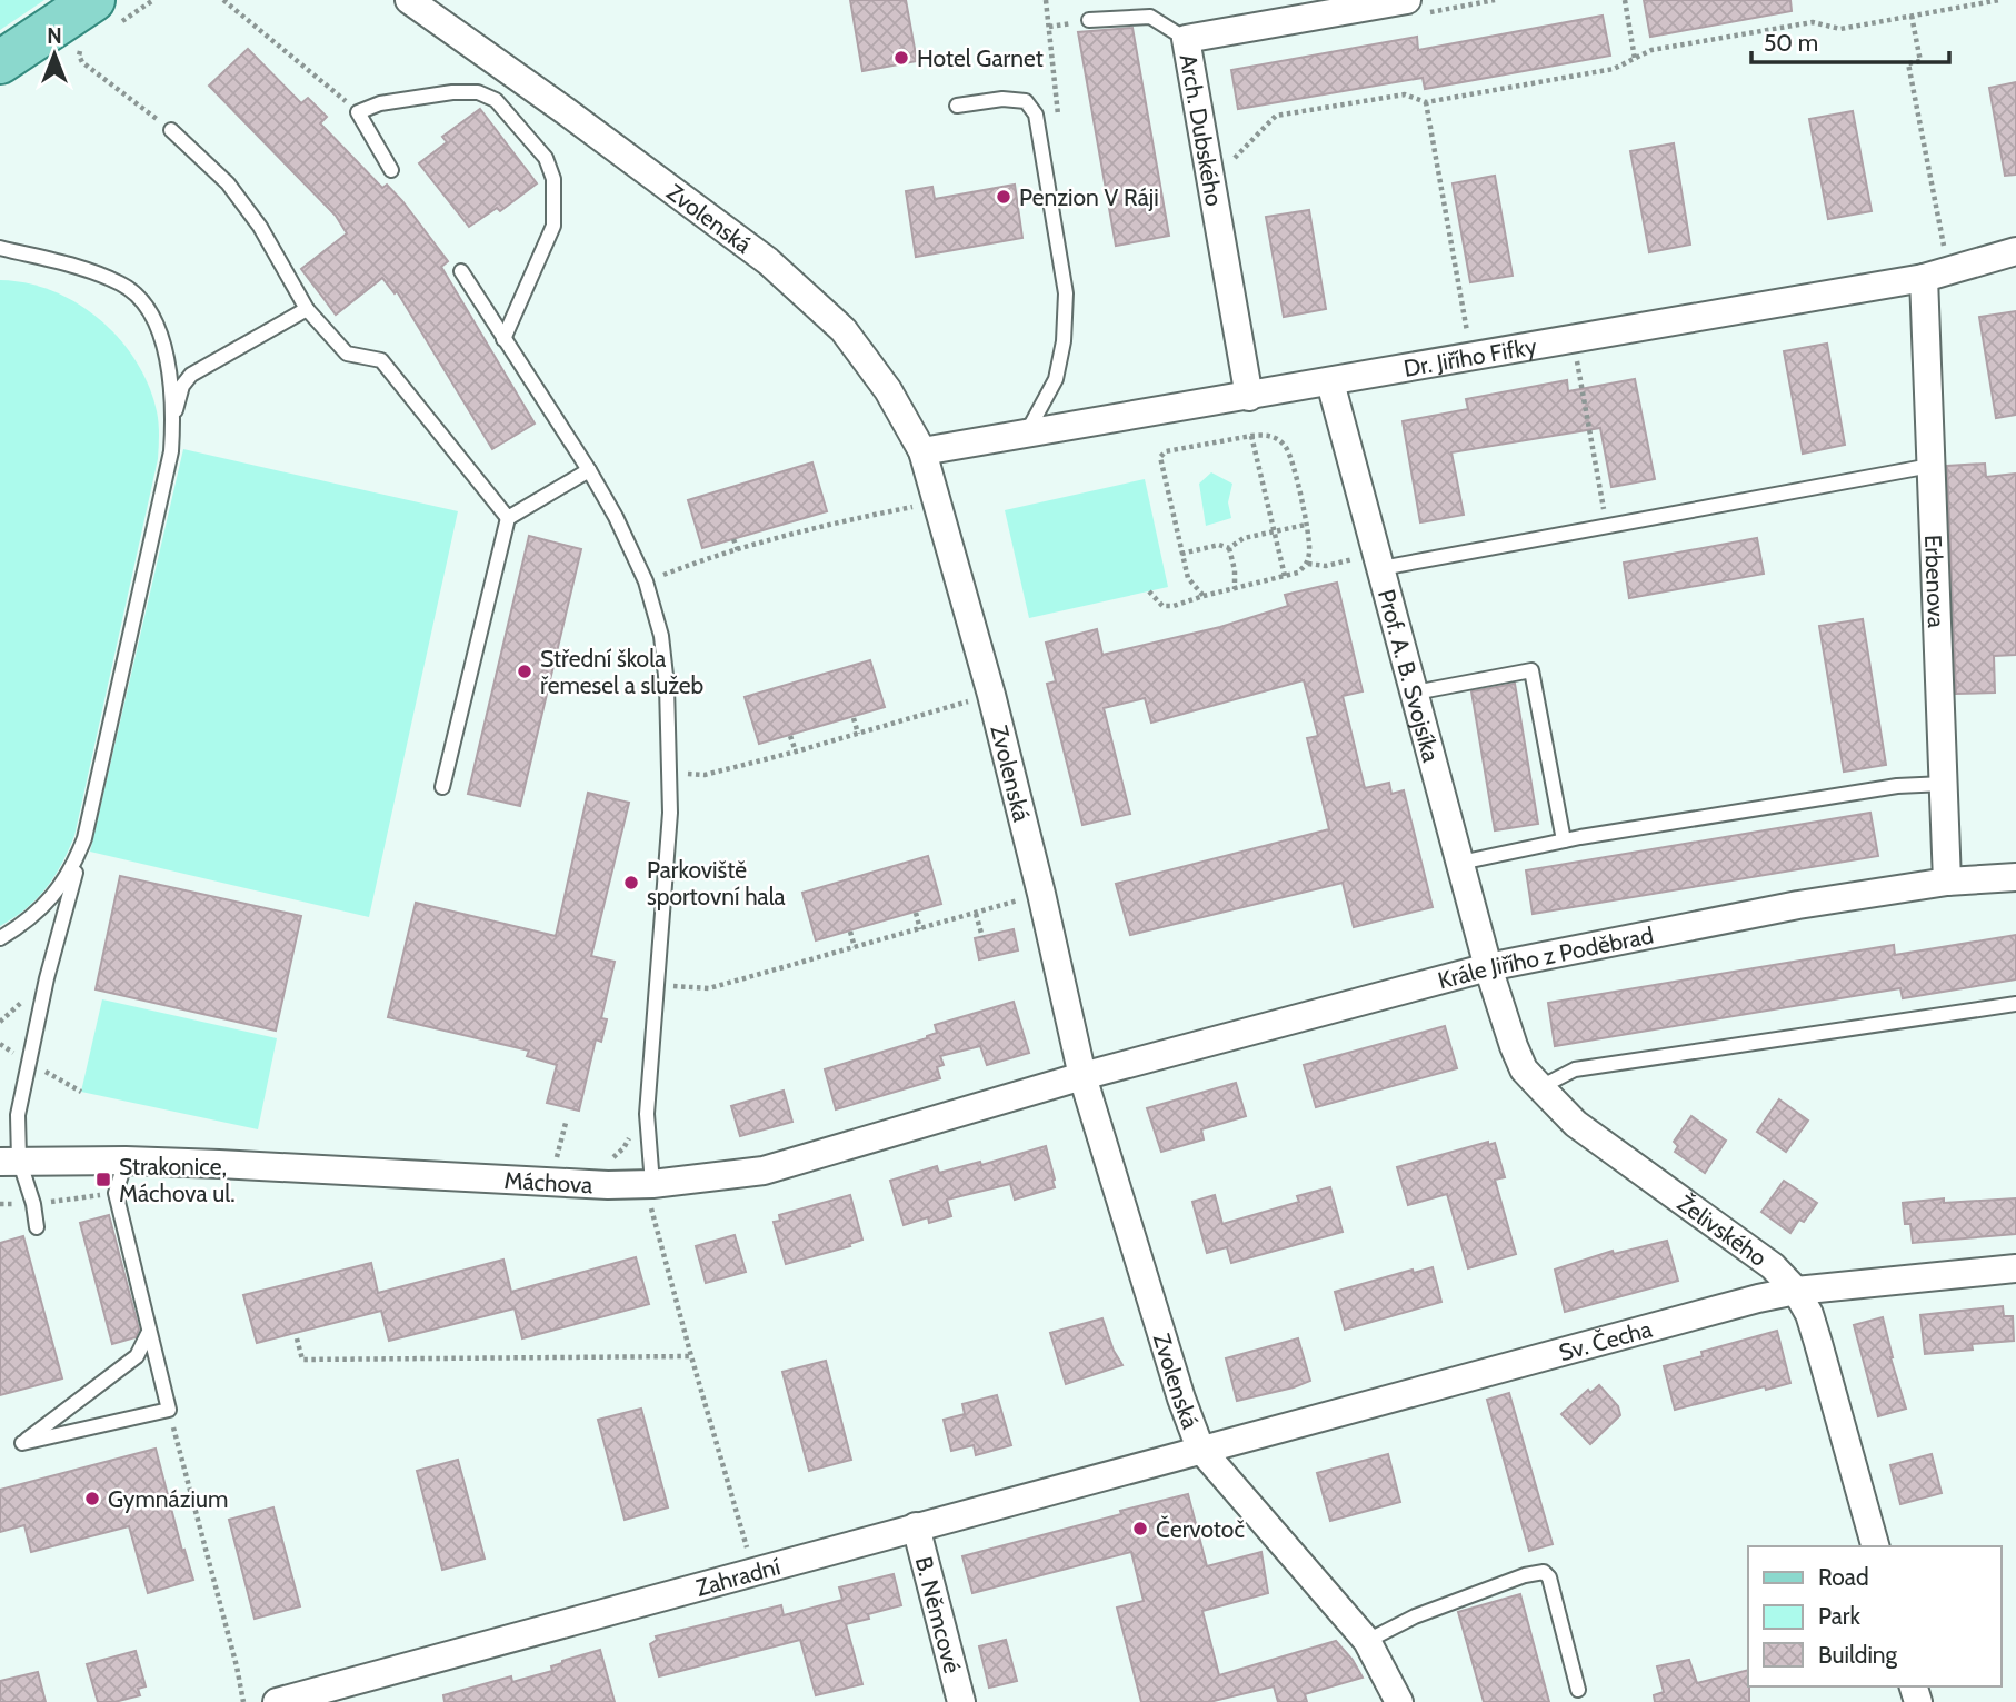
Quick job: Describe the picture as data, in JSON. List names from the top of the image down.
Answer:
{
  "streets": {
    "street": [
      "Arch. Dubského",
      "Zvolenská",
      "Dr. Jiřího Fifky",
      "Erbenova",
      "Prof. A. B. Svojsíka",
      "Krále Jiřího z Poděbrad",
      "Máchova",
      "Želivského",
      "Sv. Čecha",
      "Zahradní",
      "B. Němcové"
    ]
  },
  "crossings": [
    ["Arch. Dubského", "Dr. Jiřího Fifky"],
    ["Zvolenská", "Dr. Jiřího Fifky"],
    ["Zvolenská", "Krále Jiřího z Poděbrad"],
    ["Zvolenská", "Máchova"],
    ["Zvolenská", "Sv. Čecha"],
    ["Zvolenská", "Zahradní"],
    ["Dr. Jiřího Fifky", "Erbenova"],
    ["Dr. Jiřího Fifky", "Prof. A. B. Svojsíka"],
    ["Erbenova", "Krále Jiřího z Poděbrad"],
    ["Prof. A. B. Svojsíka", "Krále Jiřího z Poděbrad"],
    ["Prof. A. B. Svojsíka", "Želivského"],
    ["Krále Jiřího z Poděbrad", "Máchova"],
    ["Krále Jiřího z Poděbrad", "Želivského"],
    ["Želivského", "Sv. Čecha"],
    ["Sv. Čecha", "Zahradní"],
    ["Zahradní", "B. Němcové"]
  ],
  "places": {
    "other": [
      "Hotel Garnet",
      "Penzion V Ráji",
      "Střední škola řemesel a služeb",
      "Parkoviště sportovní hala",
      "Gymnázium",
      "Červotoč"
    ],
    "transit": ["Strakonice, Máchova ul."]
  },
  "legend": ["Road", "Park", "Building"],
  "scale_bar": "50 m",
  "north": "top"
}
